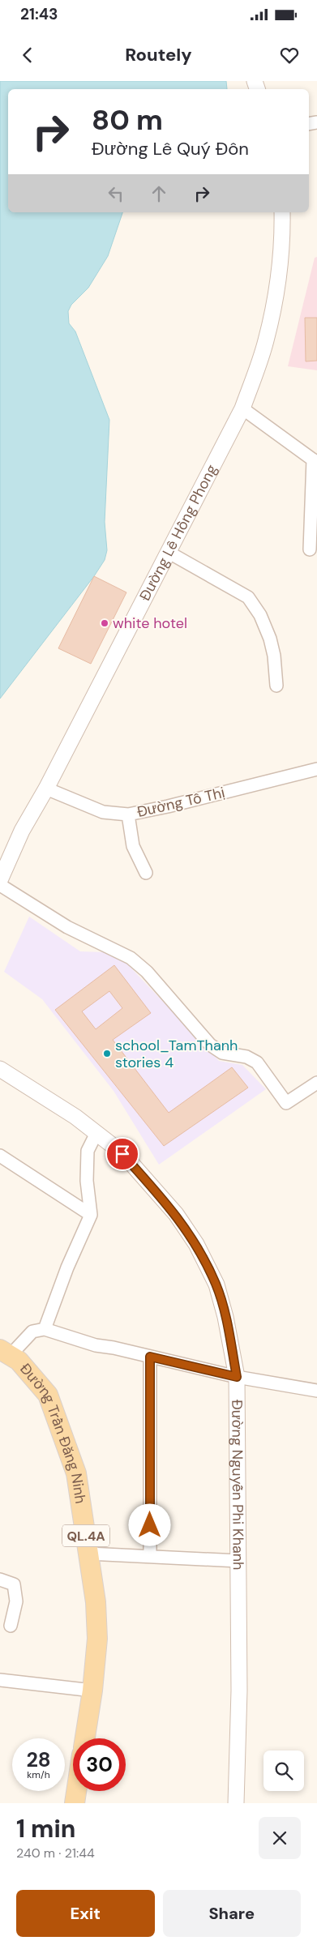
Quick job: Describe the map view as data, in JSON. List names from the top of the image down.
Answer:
{
  "streets": {
    "main road": ["Đường Trần Đăng Ninh", "QL.4A"],
    "street": ["Đường Lê Hồng Phong", "Đường Tô Thị", "Đường Nguyễn Phi Khanh"]
  },
  "crossings": [
    ["Đường Lê Hồng Phong", "Đường Tô Thị"]
  ],
  "places": ["white hotel", "school_TamThanh stories 4"],
  "page": {
    "status": "21:43",
    "header": "Routely",
    "turn": ["80 m", "Đường Lê Quý Đôn"],
    "speed": "28 km/h",
    "limit": "30",
    "heading": ["1 min", "240 m · 21:44"],
    "buttons": ["Exit", "Share"]
  }
}
